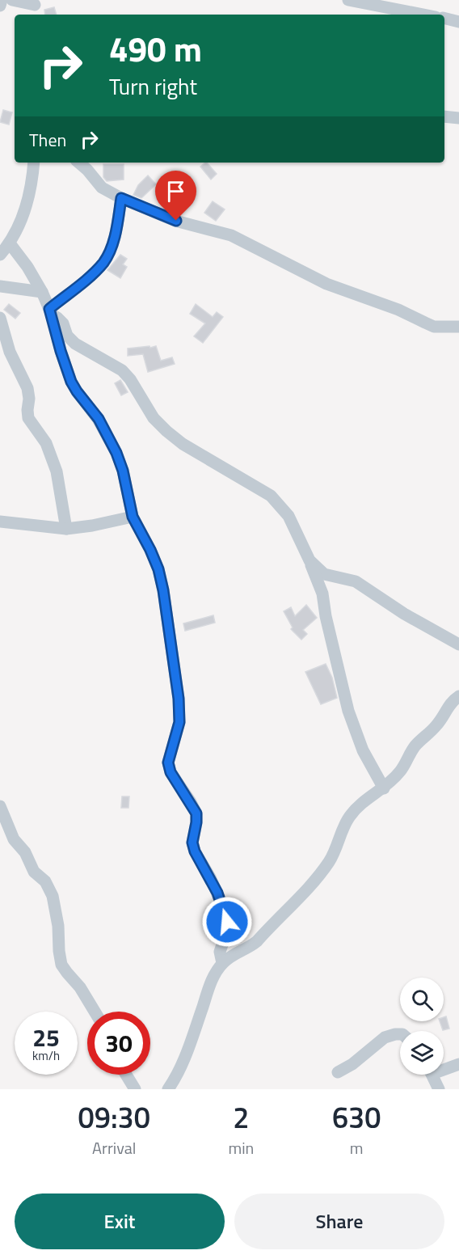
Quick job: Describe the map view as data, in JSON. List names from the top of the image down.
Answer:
{
  "page": {
    "turn": ["490 m", "Turn right"],
    "then": "Then",
    "speed": "25 km/h",
    "limit": "30",
    "eta": [
      "09:30",
      "Arrival",
      "2",
      "min",
      "630",
      "m"
    ],
    "buttons": ["Exit", "Share"]
  }
}
